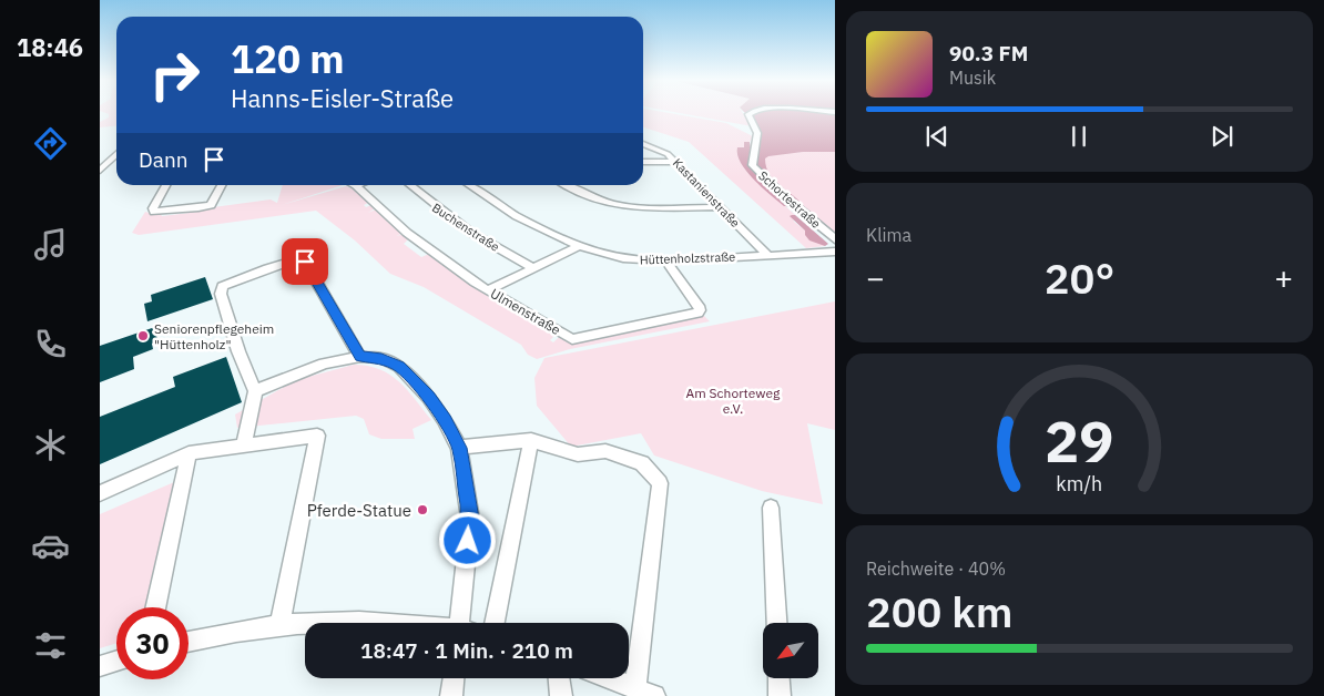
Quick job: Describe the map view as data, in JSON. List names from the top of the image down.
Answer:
{
  "streets": {
    "street": [
      "Kastanienstraße",
      "Schortestraße",
      "Buchenstraße",
      "Hüttenholzstraße",
      "Ulmenstraße"
    ]
  },
  "crossings": [
    ["Kastanienstraße", "Hüttenholzstraße"],
    ["Hüttenholzstraße", "Ulmenstraße"]
  ],
  "parks": ["Am Schorteweg e.V."],
  "places": ["Seniorenpflegeheim \"Hüttenholz\"", "Pferde-Statue"],
  "north": "bottom left",
  "page": {
    "tabs": "18:46",
    "turn": ["120 m", "Hanns-Eisler-Straße"],
    "song": ["90.3 FM", "Musik"],
    "then": "Dann",
    "tile": [
      "Klima",
      ["Reichweite · 40%", "200 km"]
    ],
    "heat": ["−", "20°", "+"],
    "limit": "30",
    "trip": "18:47 · 1 Min. · 210 m",
    "gauge": ["29", "km/h"]
  }
}
